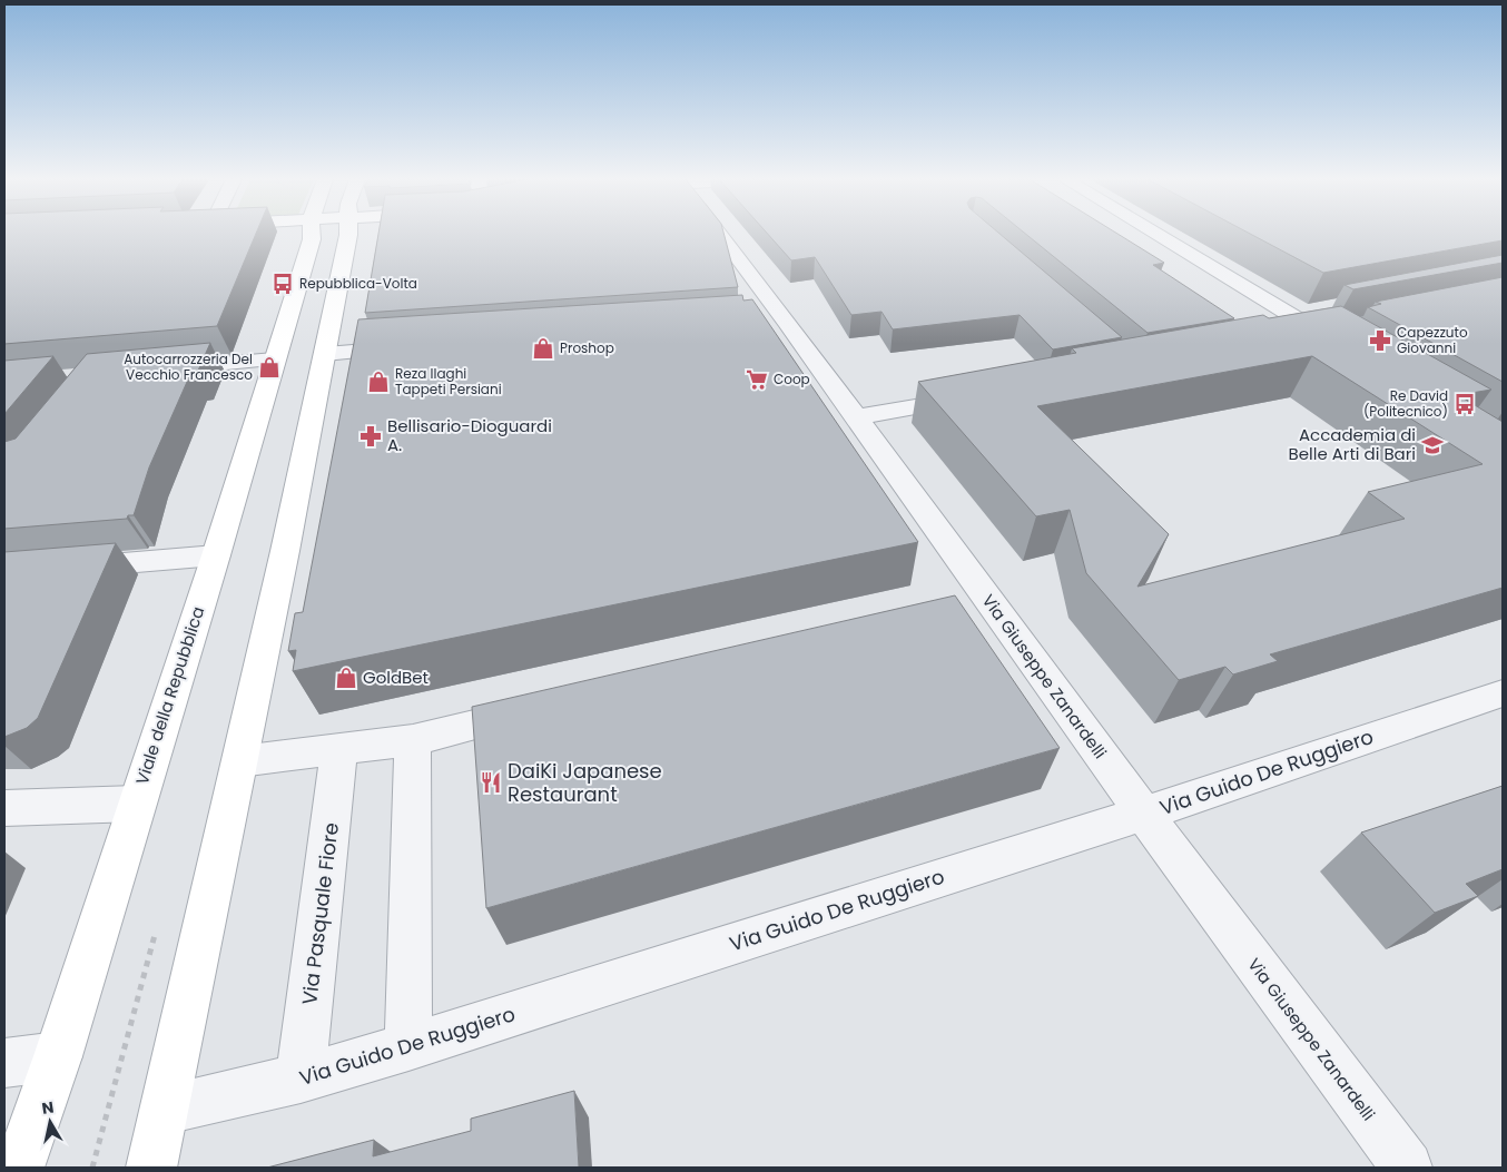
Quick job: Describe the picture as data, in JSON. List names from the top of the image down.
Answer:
{
  "streets": {
    "main road": ["Viale della Repubblica"],
    "street": ["Via Giuseppe Zanardelli", "Via Guido De Ruggiero", "Via Pasquale Fiore"]
  },
  "crossings": [
    ["Via Giuseppe Zanardelli", "Via Guido De Ruggiero"],
    ["Via Guido De Ruggiero", "Via Pasquale Fiore"]
  ],
  "places": {
    "bus stop": ["Repubblica-Volta", "Re David (Politecnico)"],
    "pharmacy": ["Capezzuto Giovanni", "Bellisario-Dioguardi A."],
    "shop": [
      "Proshop",
      "Autocarrozzeria Del Vecchio Francesco",
      "Reza Ilaghi Tappeti Persiani",
      "GoldBet"
    ],
    "supermarket": ["Coop"],
    "school or university": ["Accademia di Belle Arti di Bari"],
    "restaurant": ["DaiKi Japanese Restaurant"]
  },
  "north": "top"
}
